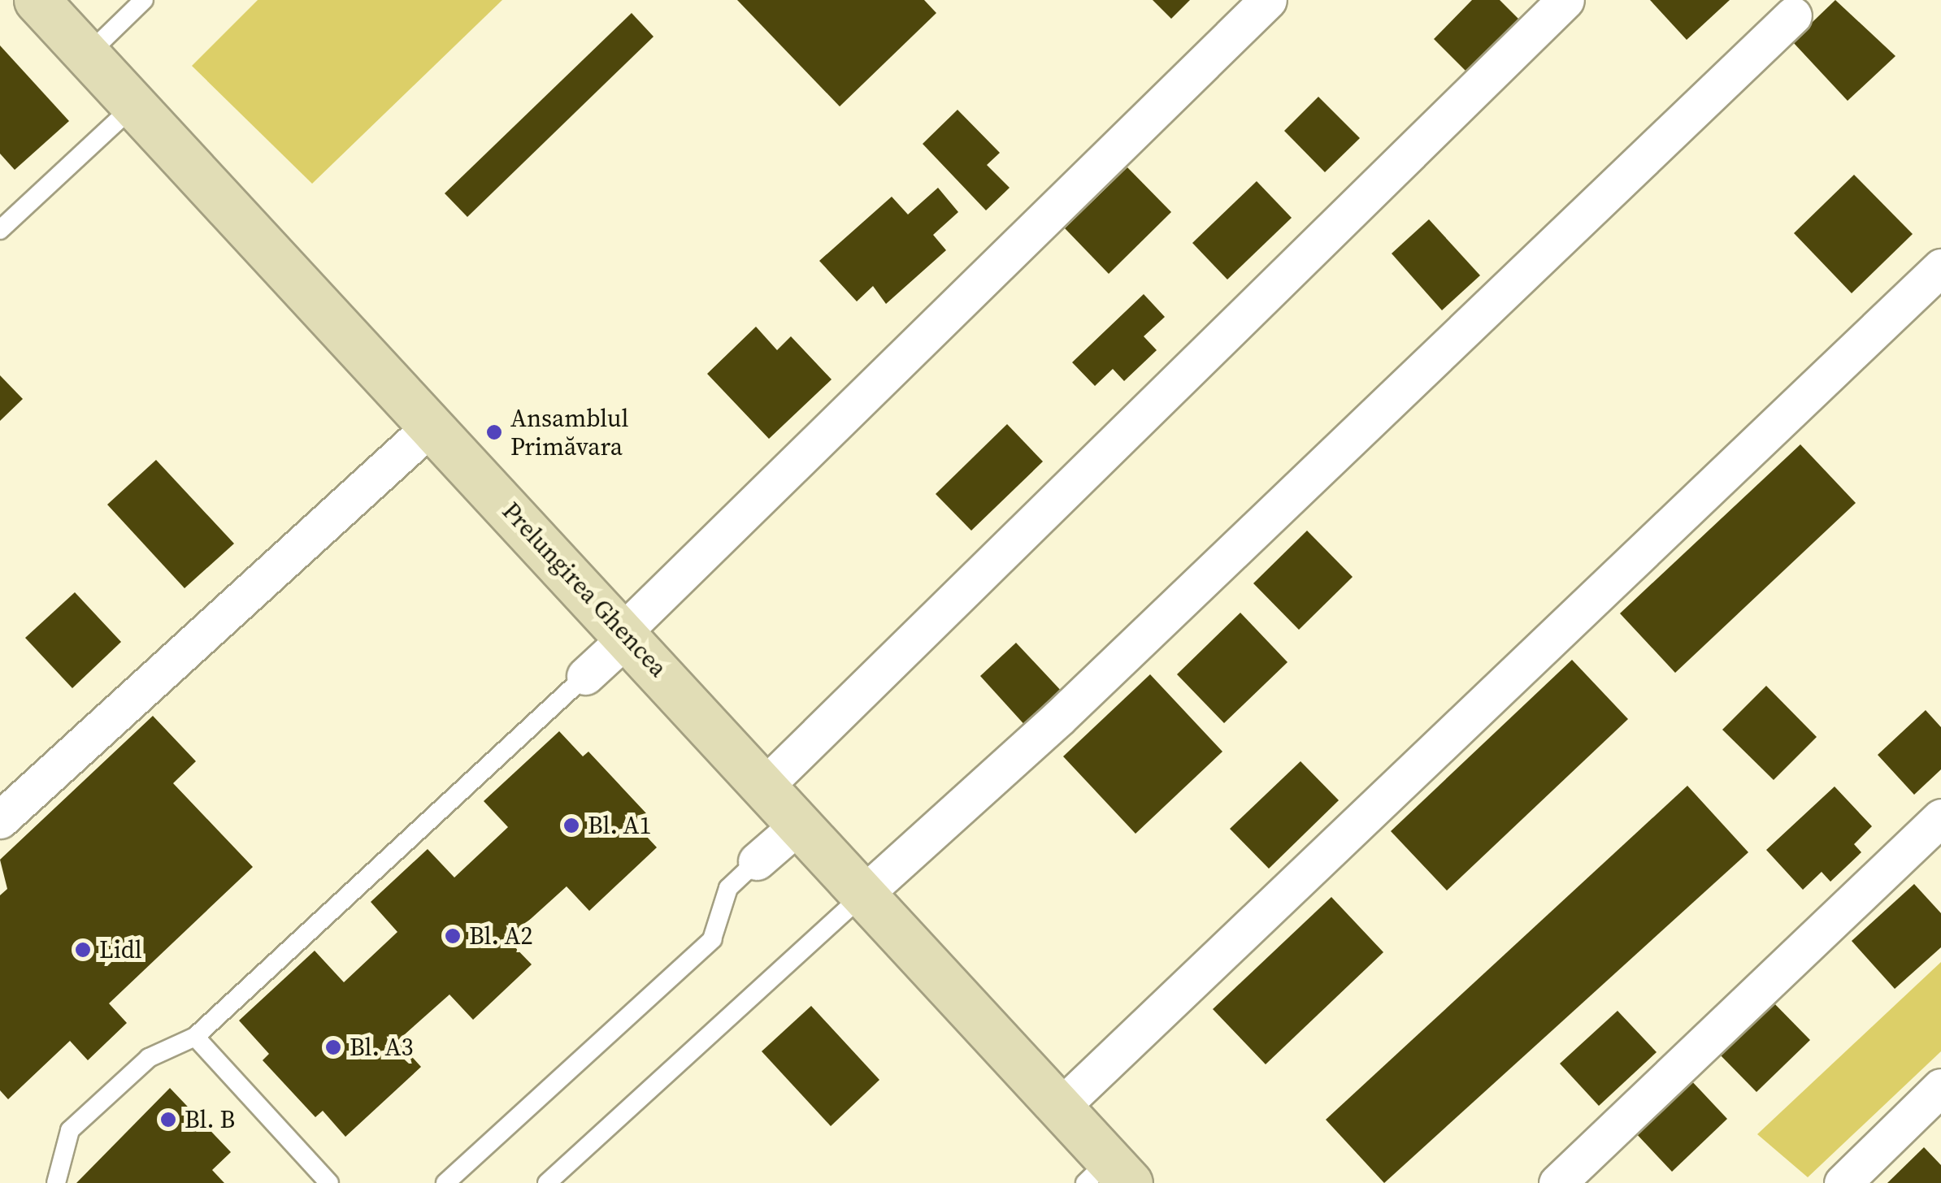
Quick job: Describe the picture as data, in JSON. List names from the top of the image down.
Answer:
{
  "streets": {
    "main road": ["Prelungirea Ghencea"]
  },
  "places": [
    "Ansamblul Primăvara",
    "Bl. A1",
    "Bl. A2",
    "Lidl",
    "Bl. A3",
    "Bl. B"
  ]
}
